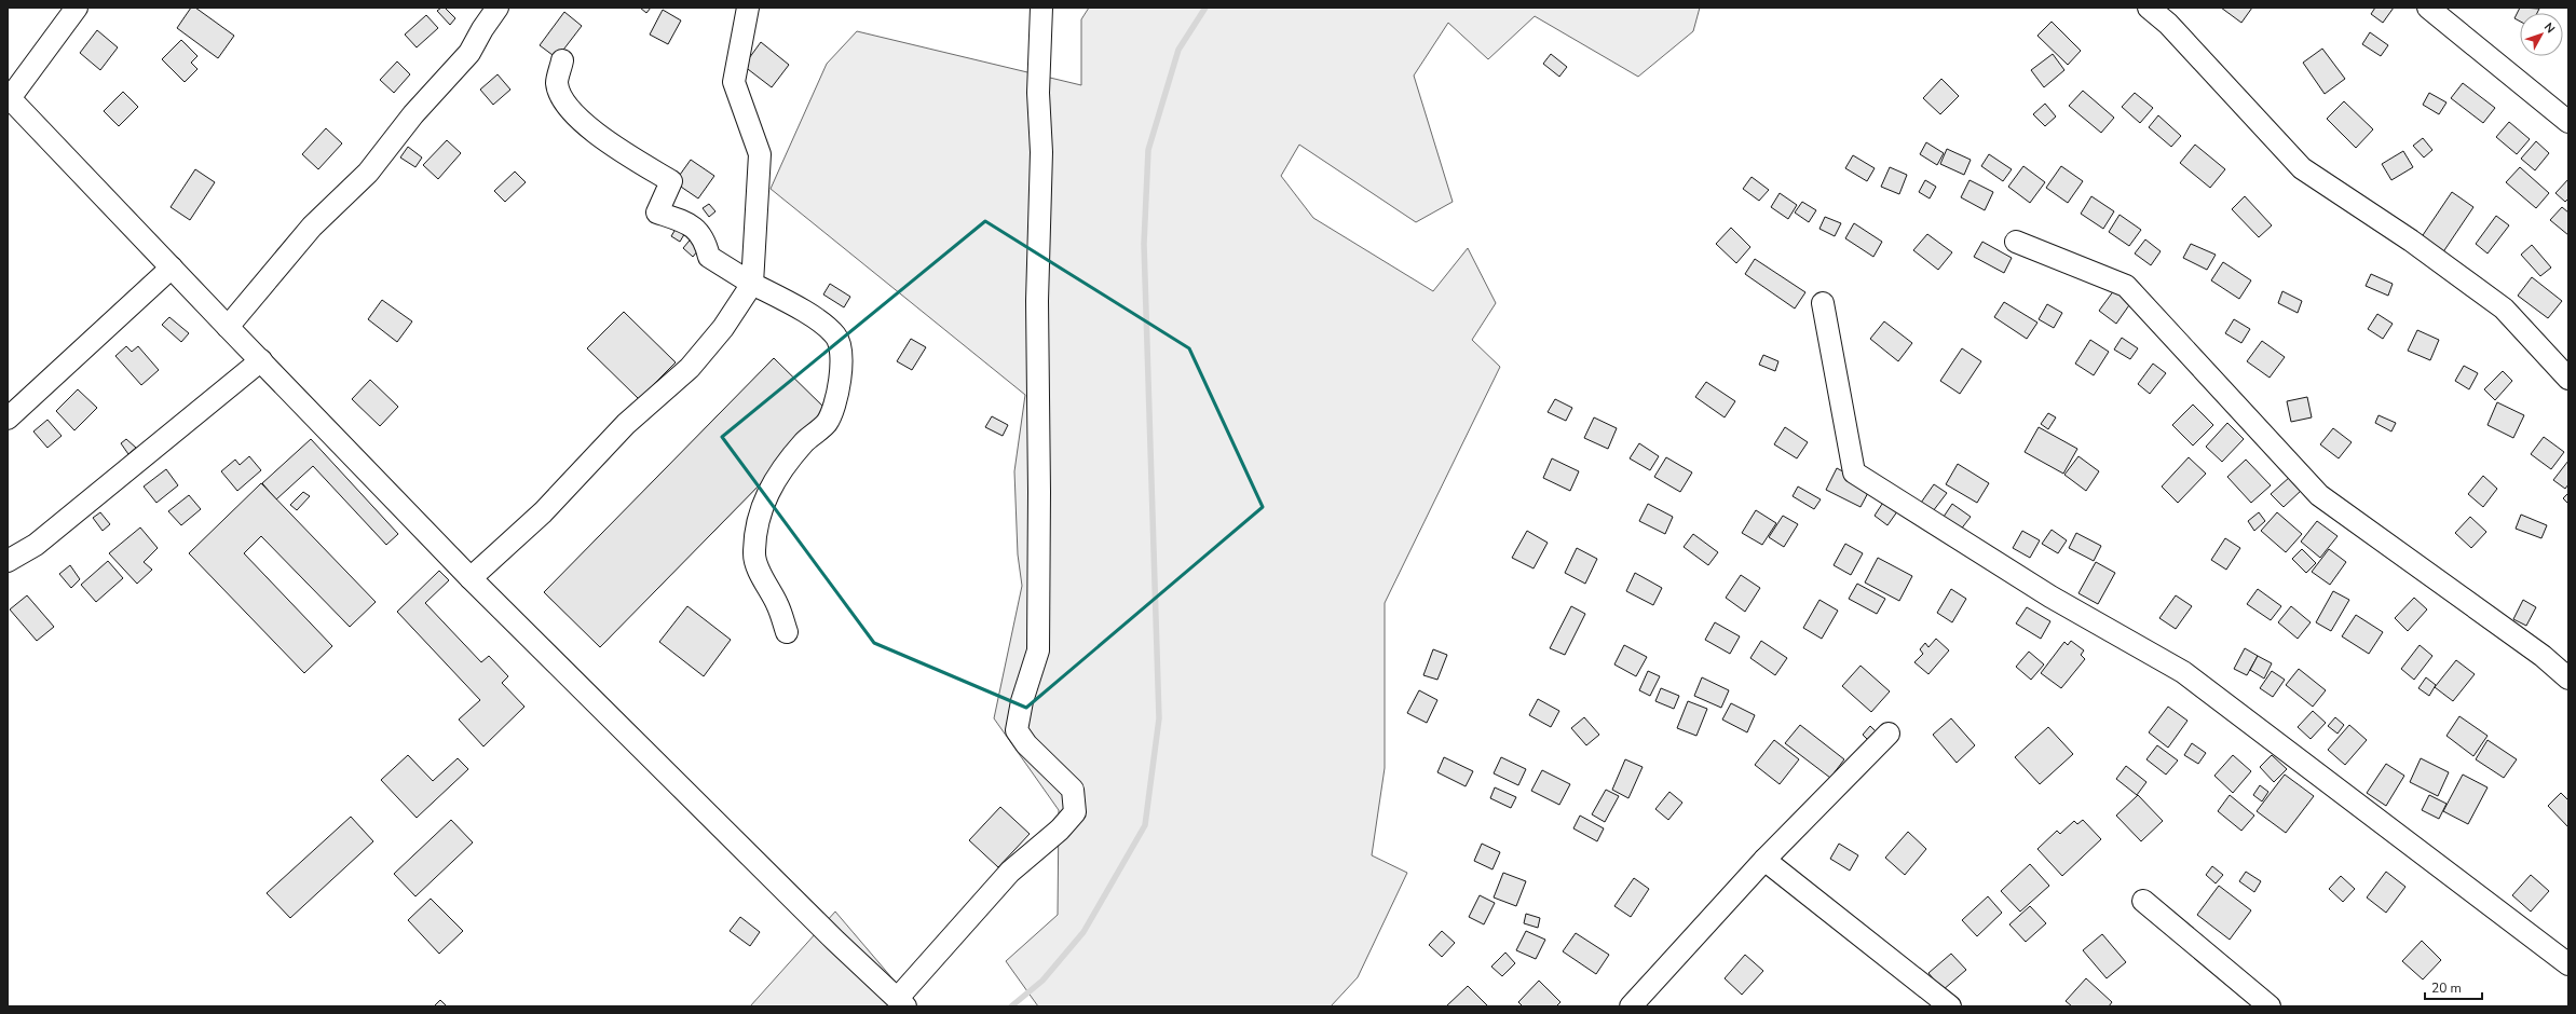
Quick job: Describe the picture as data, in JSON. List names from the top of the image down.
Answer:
{
  "scale_bar": "20 m",
  "north": "top right"
}
